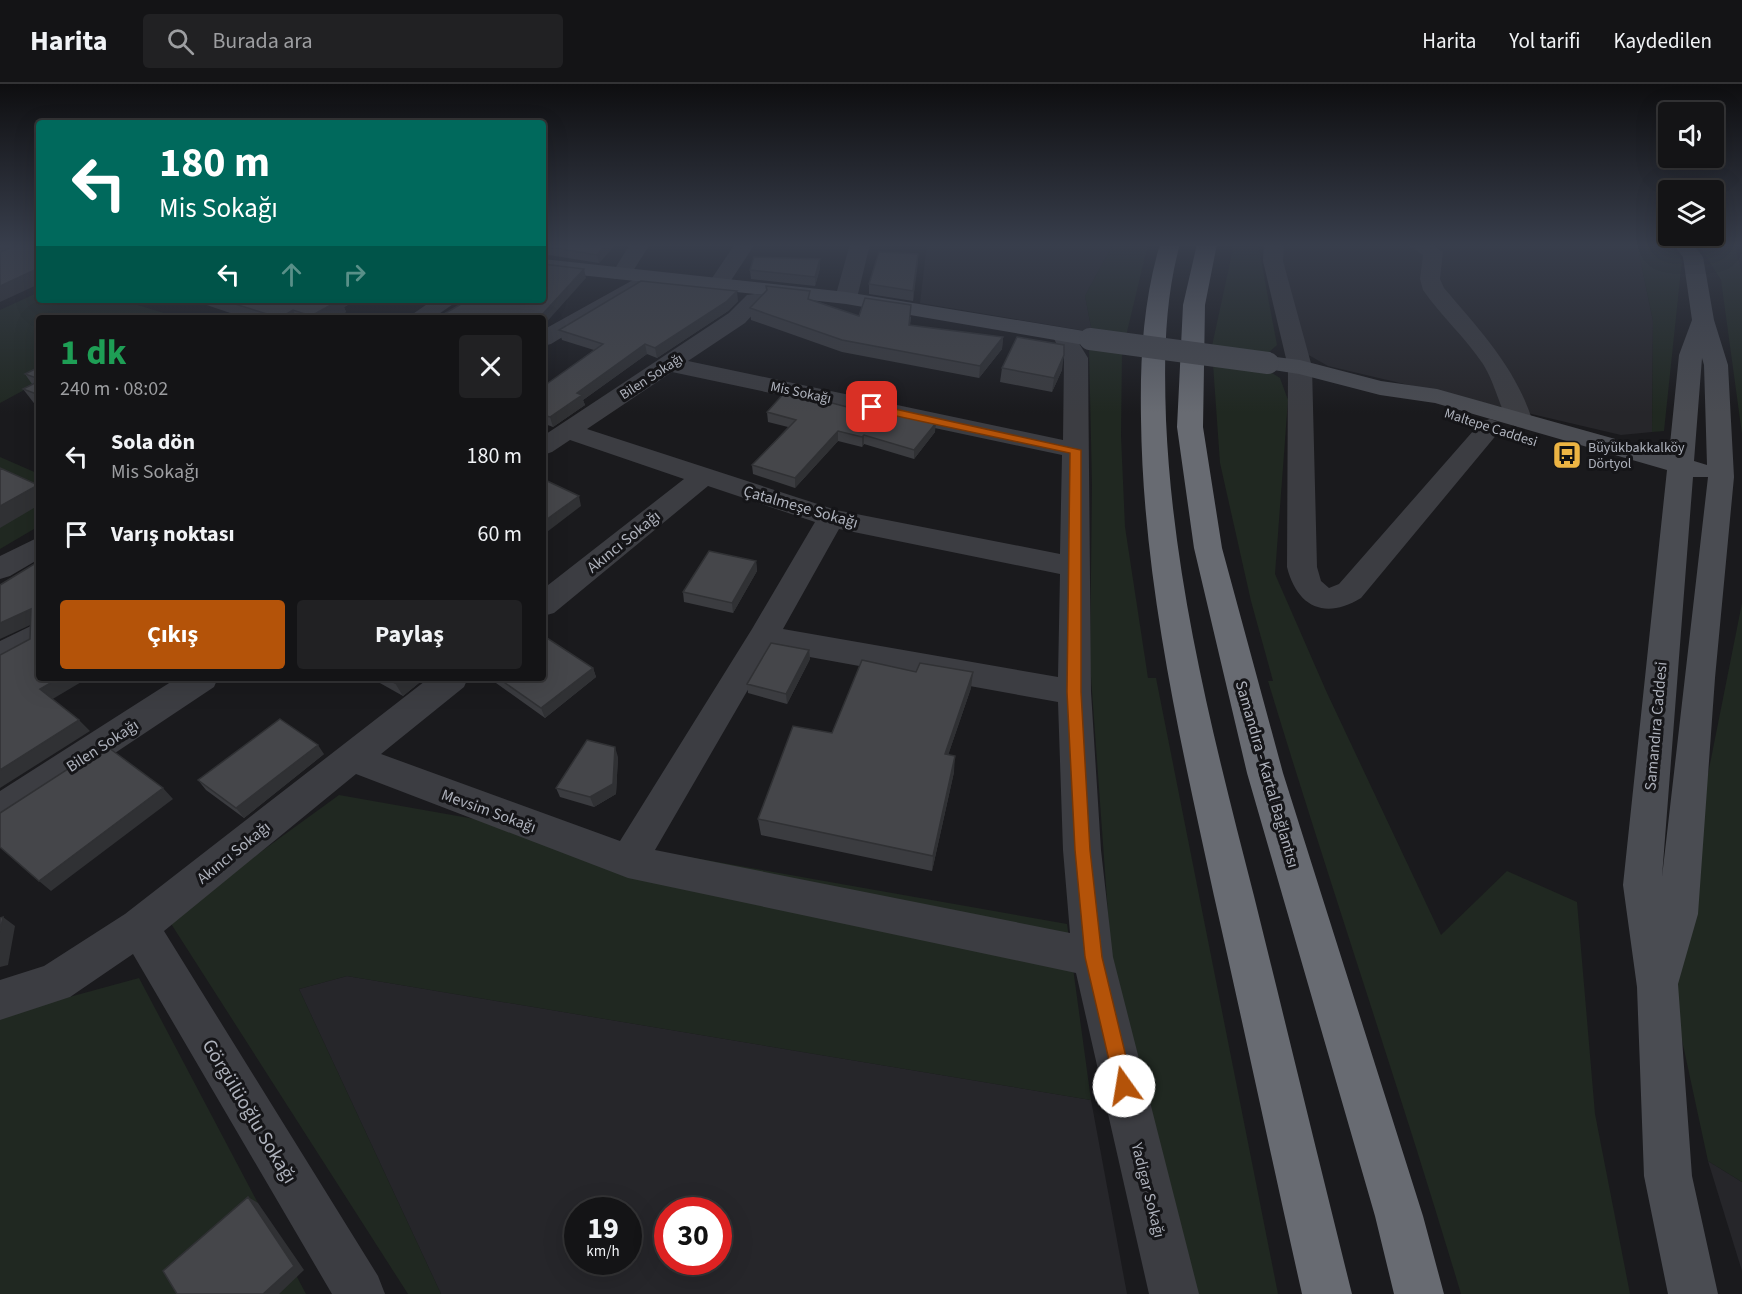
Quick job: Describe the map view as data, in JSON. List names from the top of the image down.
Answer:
{
  "streets": {
    "highway": ["Samandıra - Kartal Bağlantısı"],
    "main road": ["Maltepe Caddesi", "Samandıra Caddesi"],
    "street": [
      "Bilen Sokağı",
      "Mis Sokağı",
      "Çatalmeşe Sokağı",
      "Akıncı Sokağı",
      "Mevsim Sokağı",
      "Görgülüoğlu Sokağı",
      "Yadigar Sokağı"
    ]
  },
  "crossings": [
    ["Bilen Sokağı", "Mis Sokağı"],
    ["Bilen Sokağı", "Çatalmeşe Sokağı"],
    ["Mis Sokağı", "Yadigar Sokağı"],
    ["Maltepe Caddesi", "Samandıra Caddesi"],
    ["Maltepe Caddesi", "Yadigar Sokağı"],
    ["Çatalmeşe Sokağı", "Akıncı Sokağı"],
    ["Çatalmeşe Sokağı", "Yadigar Sokağı"],
    ["Akıncı Sokağı", "Mevsim Sokağı"],
    ["Akıncı Sokağı", "Görgülüoğlu Sokağı"],
    ["Mevsim Sokağı", "Yadigar Sokağı"]
  ],
  "places": {
    "bus stop": ["Büyükbakkalköy Dörtyol"]
  },
  "page": {
    "header": "Harita",
    "search": "Burada ara",
    "nav": ["Harita", "Yol tarifi", "Kaydedilen"],
    "turn": ["180 m", "Mis Sokağı"],
    "heading": ["1 dk", "240 m · 08:02"],
    "list": [
      {
        "name": "Sola dön",
        "note": "Mis Sokağı",
        "value": "180 m"
      },
      {
        "name": "Varış noktası",
        "value": "60 m"
      }
    ],
    "buttons": ["Çıkış", "Paylaş"],
    "speed": "19 km/h",
    "limit": "30"
  }
}
